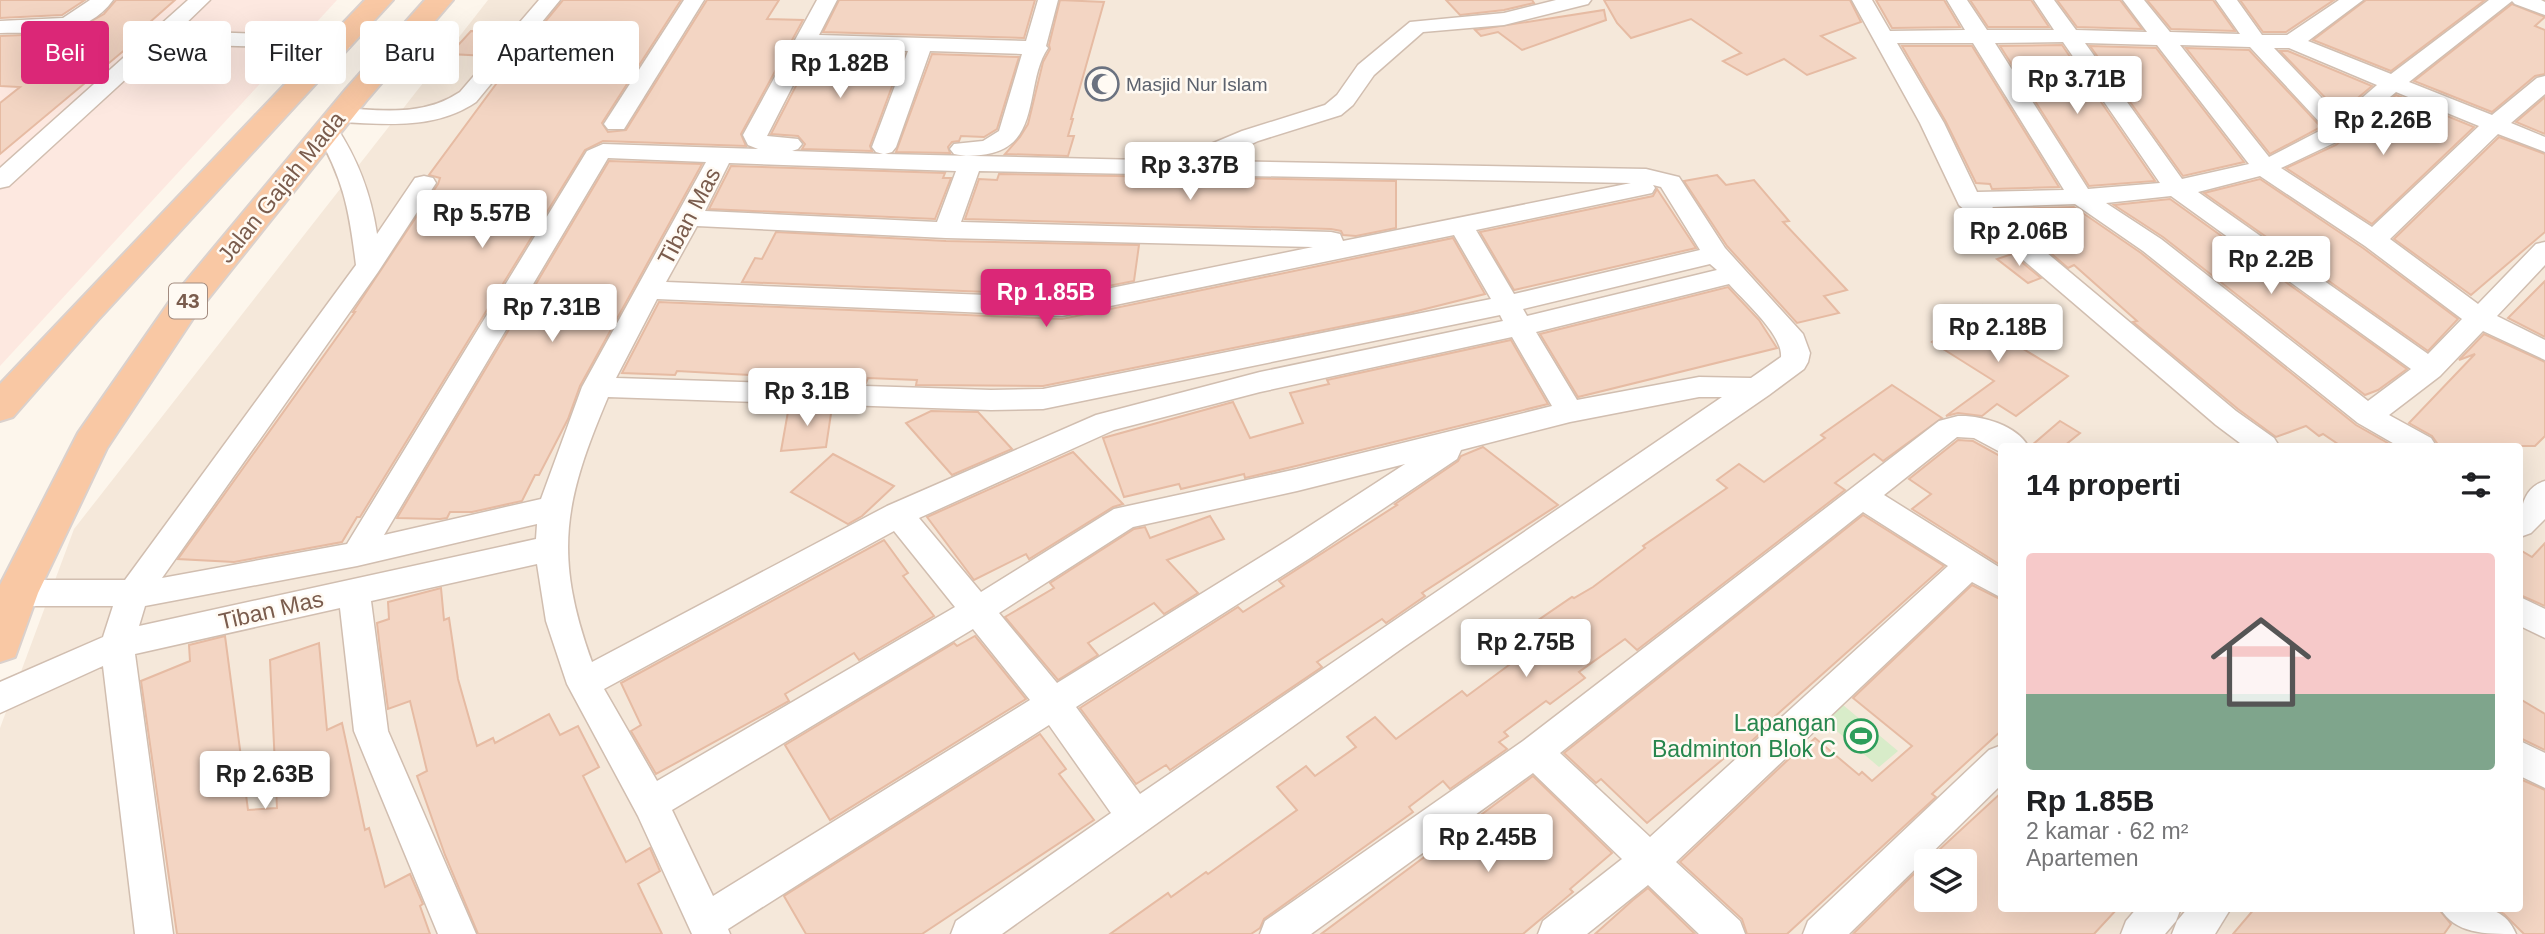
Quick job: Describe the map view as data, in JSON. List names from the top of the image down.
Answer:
{
  "streets": {
    "highway": ["Jalan Gajah Mada", "43"],
    "street": ["Tiban Mas"]
  },
  "crossings": [
    ["Jalan Gajah Mada", "Tiban Mas"]
  ],
  "places": {
    "mosque": ["Masjid Nur Islam"],
    "sports": ["Lapangan Badminton Blok C"]
  },
  "page": {
    "chip": [
      "Beli",
      "Sewa",
      "Filter",
      "Baru",
      "Apartemen"
    ],
    "price": [
      "Rp 1.82B",
      "Rp 3.71B",
      "Rp 2.26B",
      "Rp 3.37B",
      "Rp 5.57B",
      "Rp 2.06B",
      "Rp 2.2B",
      "Rp 1.85B",
      "Rp 7.31B",
      "Rp 2.18B",
      "Rp 3.1B",
      "Rp 2.75B",
      "Rp 2.63B",
      "Rp 2.45B"
    ],
    "heading": "14 properti",
    "list": [
      {
        "name": "Rp 1.85B",
        "note": "2 kamar · 62 m² · Apartemen"
      }
    ]
  }
}
